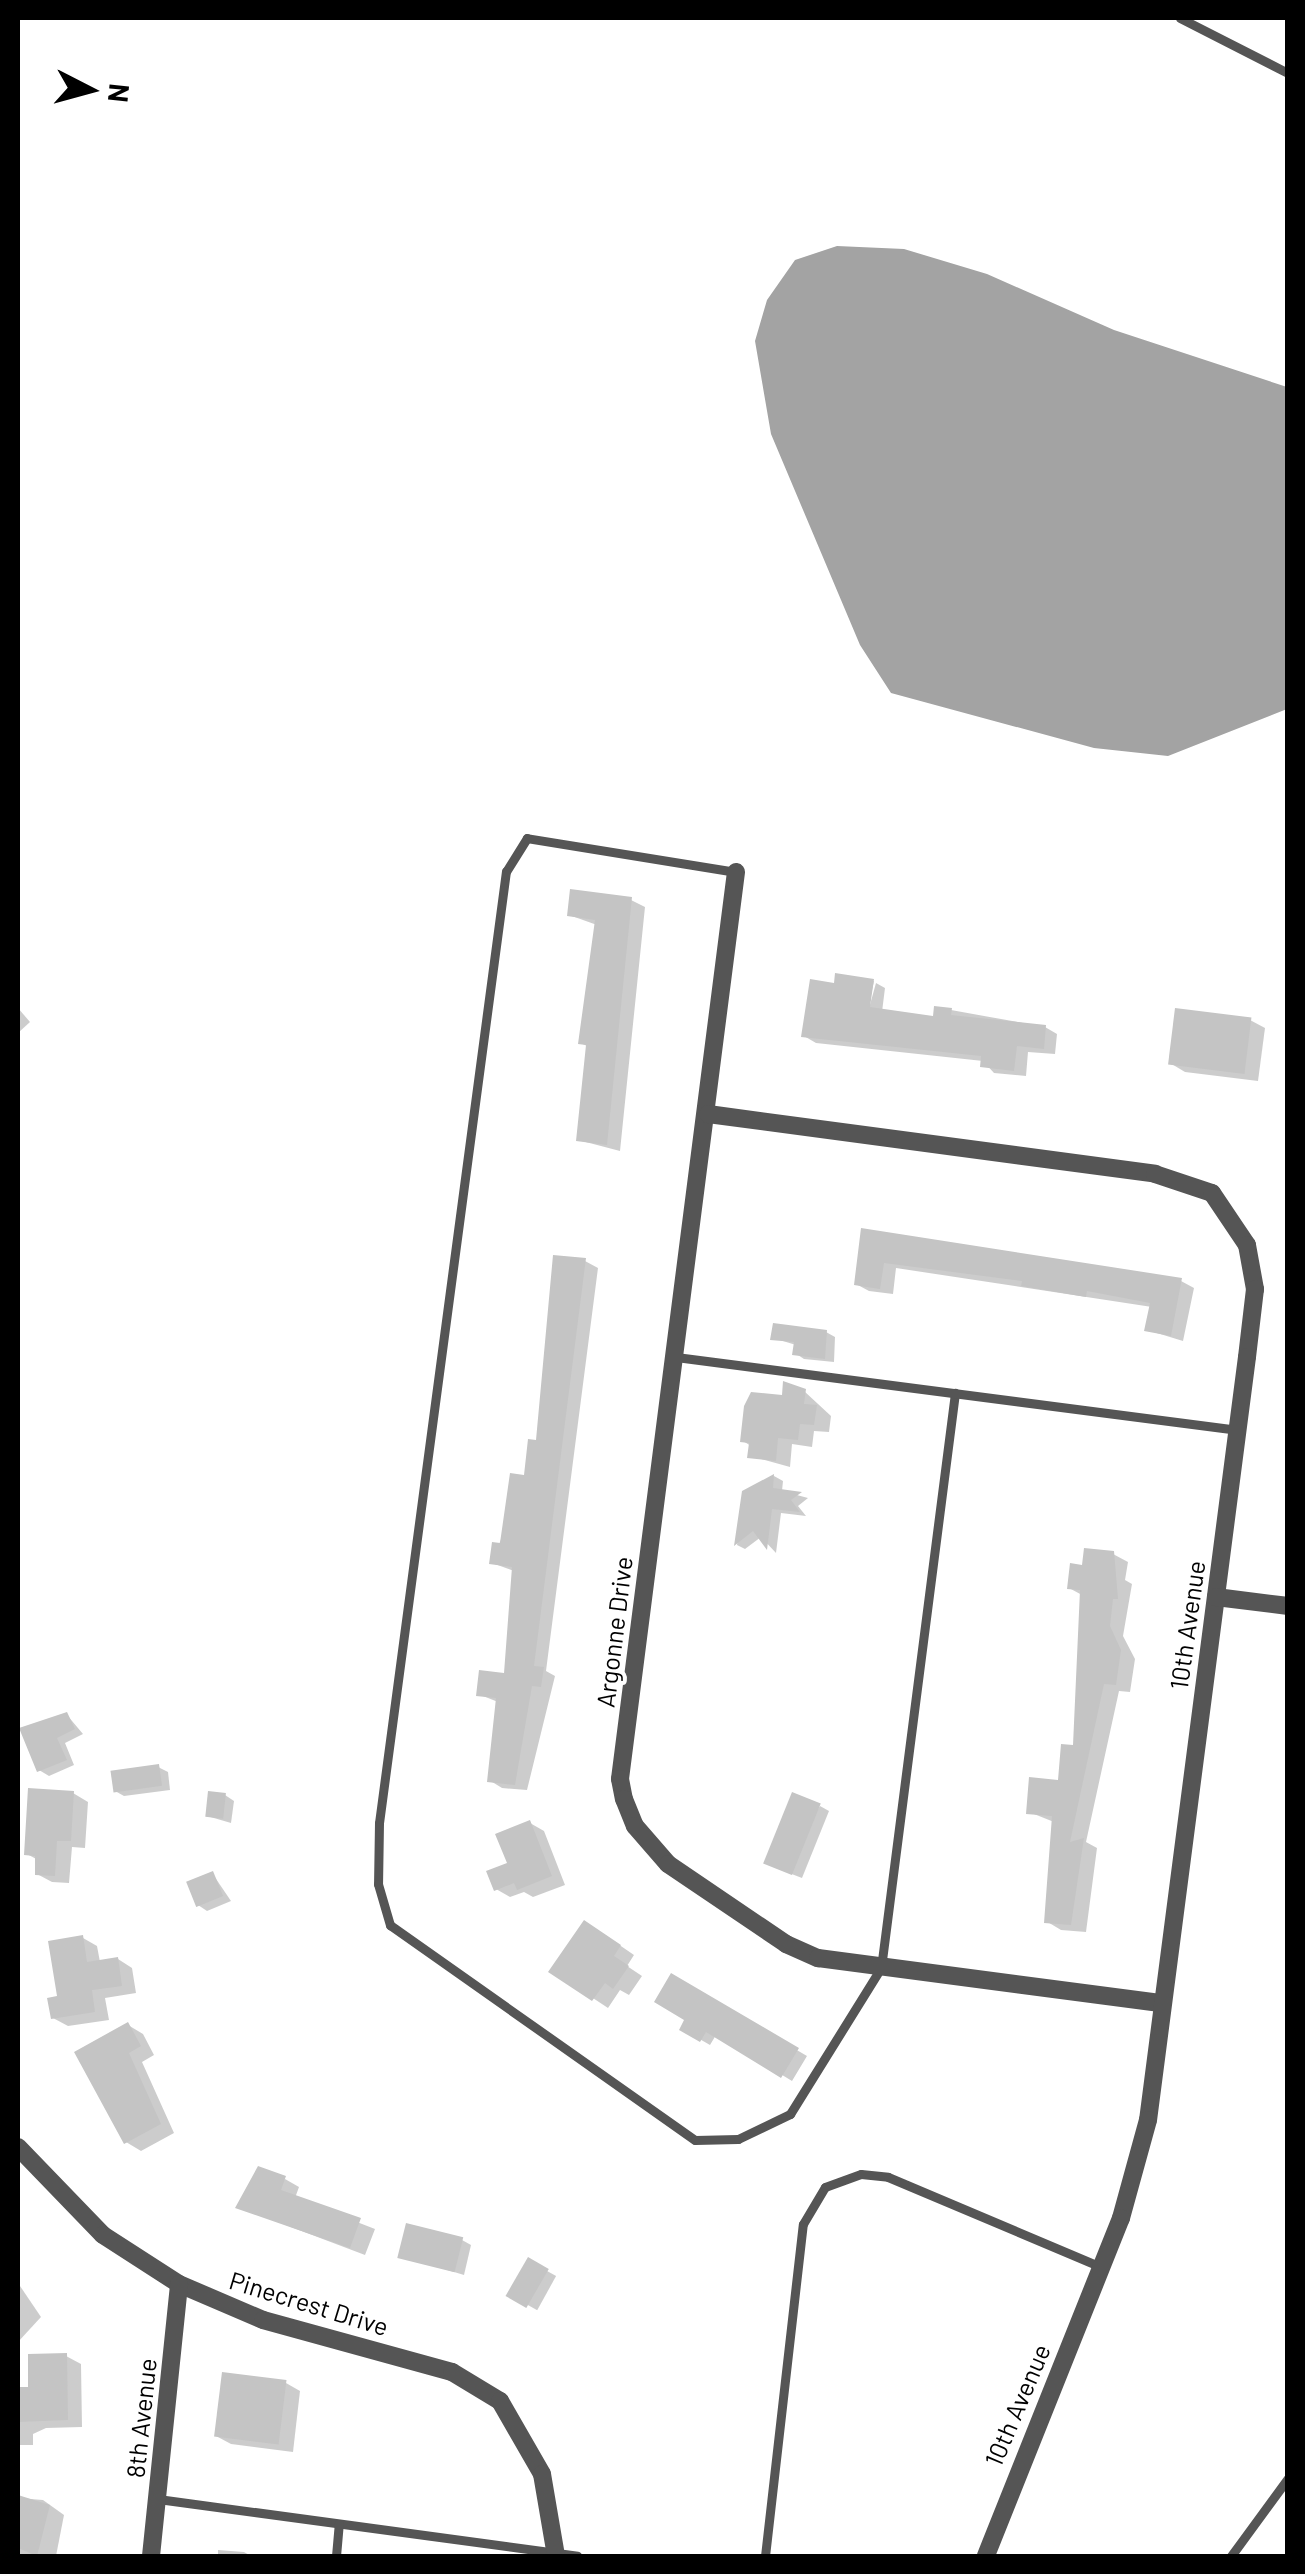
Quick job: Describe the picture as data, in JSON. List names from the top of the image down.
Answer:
{
  "streets": {
    "street": [
      "10th Avenue",
      "Argonne Drive",
      "Pinecrest Drive",
      "8th Avenue"
    ]
  },
  "crossings": [
    ["10th Avenue", "Argonne Drive"],
    ["Pinecrest Drive", "8th Avenue"]
  ],
  "north": "right"
}
